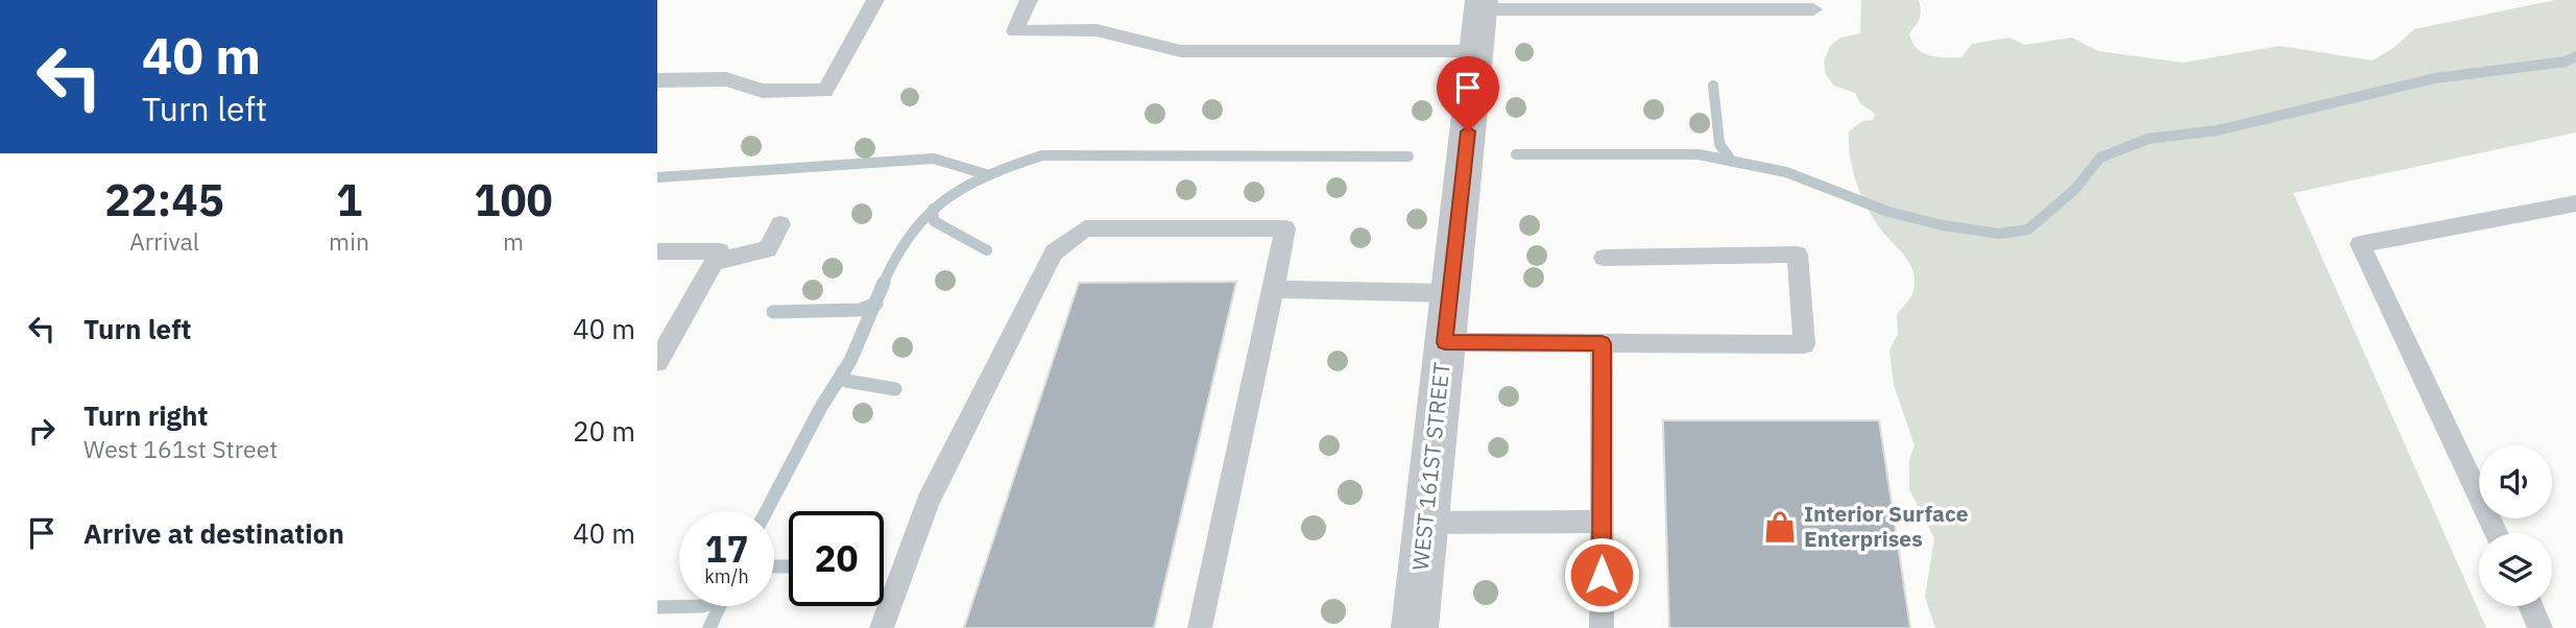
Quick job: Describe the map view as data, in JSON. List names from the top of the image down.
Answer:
{
  "streets": {
    "street": ["WEST 161ST STREET"]
  },
  "places": {
    "shop": ["Interior Surface Enterprises"]
  },
  "page": {
    "turn": ["40 m", "Turn left"],
    "eta": [
      "22:45",
      "Arrival",
      "1",
      "min",
      "100",
      "m"
    ],
    "list": [
      {
        "name": "Turn left",
        "value": "40 m"
      },
      {
        "name": "Turn right",
        "note": "West 161st Street",
        "value": "20 m"
      },
      {
        "name": "Arrive at destination",
        "value": "40 m"
      }
    ],
    "speed": "17 km/h",
    "limit": "20"
  }
}
